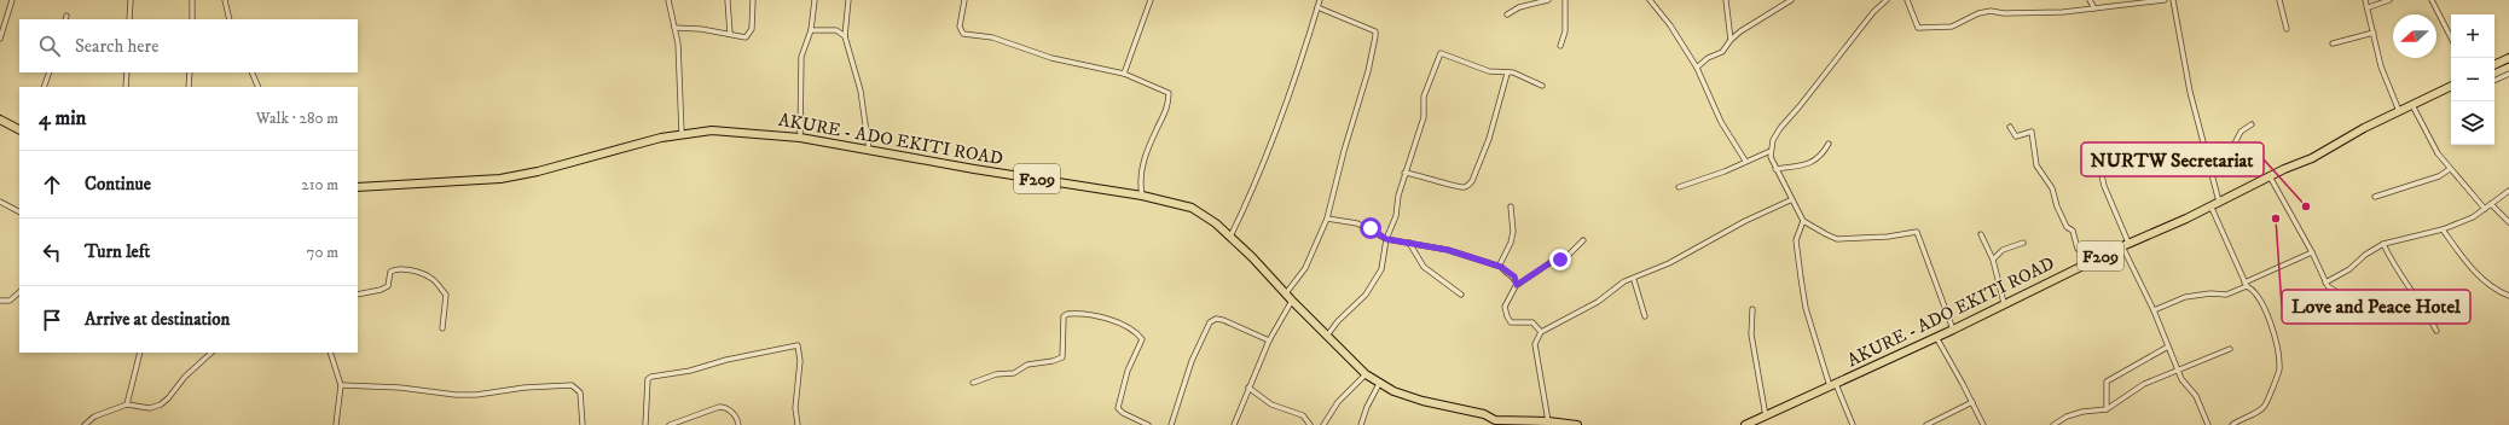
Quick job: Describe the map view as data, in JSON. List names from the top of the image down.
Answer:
{
  "streets": {
    "main road": ["AKURE - ADO EKITI ROAD", "F209"]
  },
  "places": ["NURTW Secretariat", "Love and Peace Hotel"],
  "north": "left",
  "page": {
    "map_buttons": ["+", "−"],
    "search": "Search here",
    "heading": ["4 min", "Walk · 280 m"],
    "list": [
      ["Continue", "210 m"],
      ["Turn left", "70 m"],
      "Arrive at destination"
    ]
  }
}
